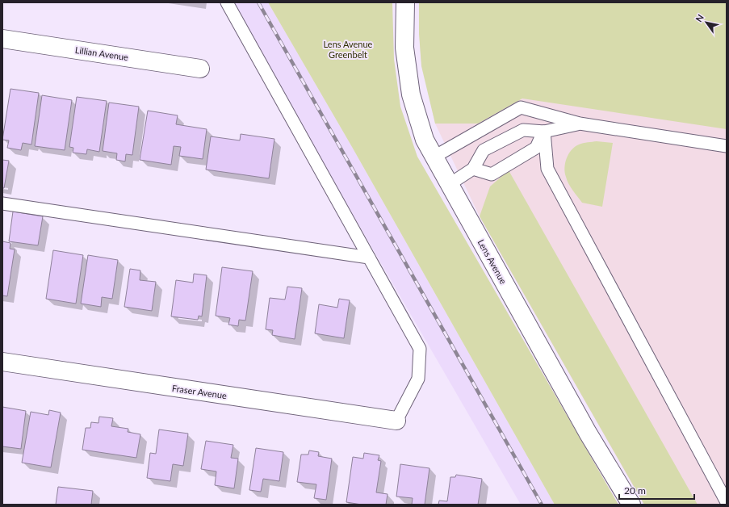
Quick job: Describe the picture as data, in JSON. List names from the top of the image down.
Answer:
{
  "streets": {
    "street": ["Lillian Avenue", "Lens Avenue", "Fraser Avenue"]
  },
  "parks": ["Lens Avenue Greenbelt"],
  "scale_bar": "20 m",
  "north": "top left"
}
